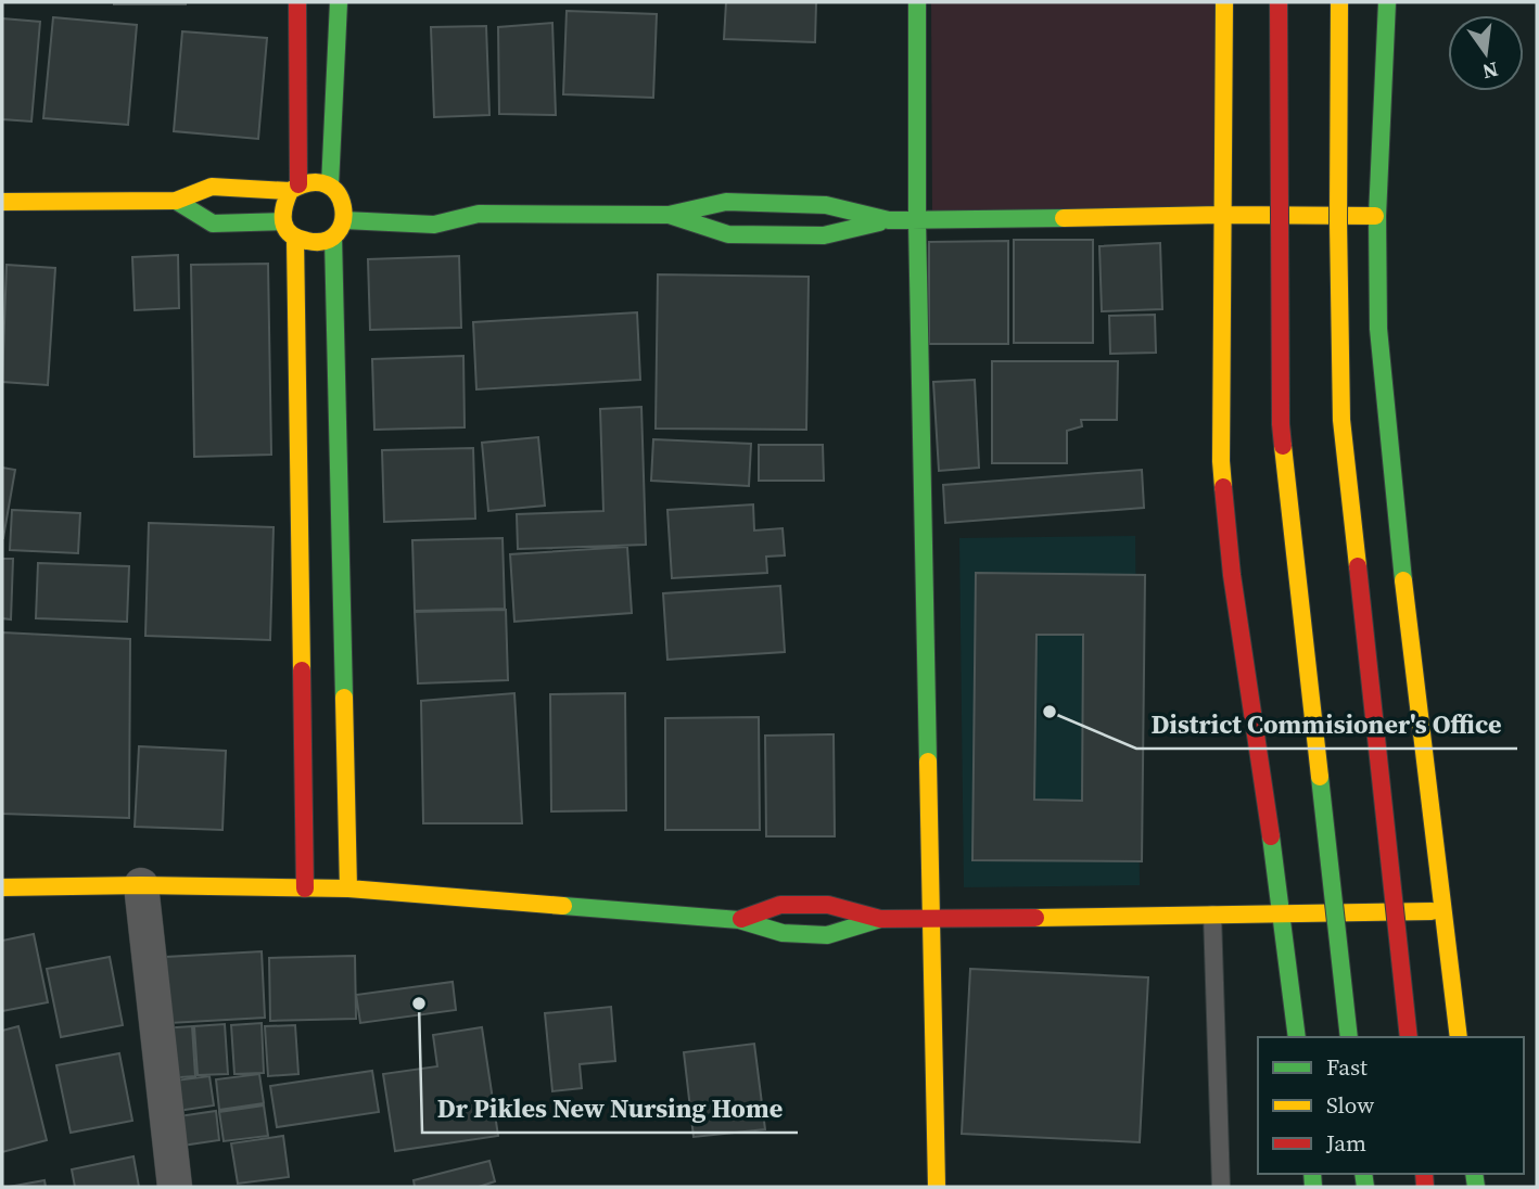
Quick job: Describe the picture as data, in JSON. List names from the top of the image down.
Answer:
{
  "places": ["District Commisioner's Office", "Dr Pikles New Nursing Home"],
  "legend": ["Fast", "Slow", "Jam"],
  "north": "bottom"
}
